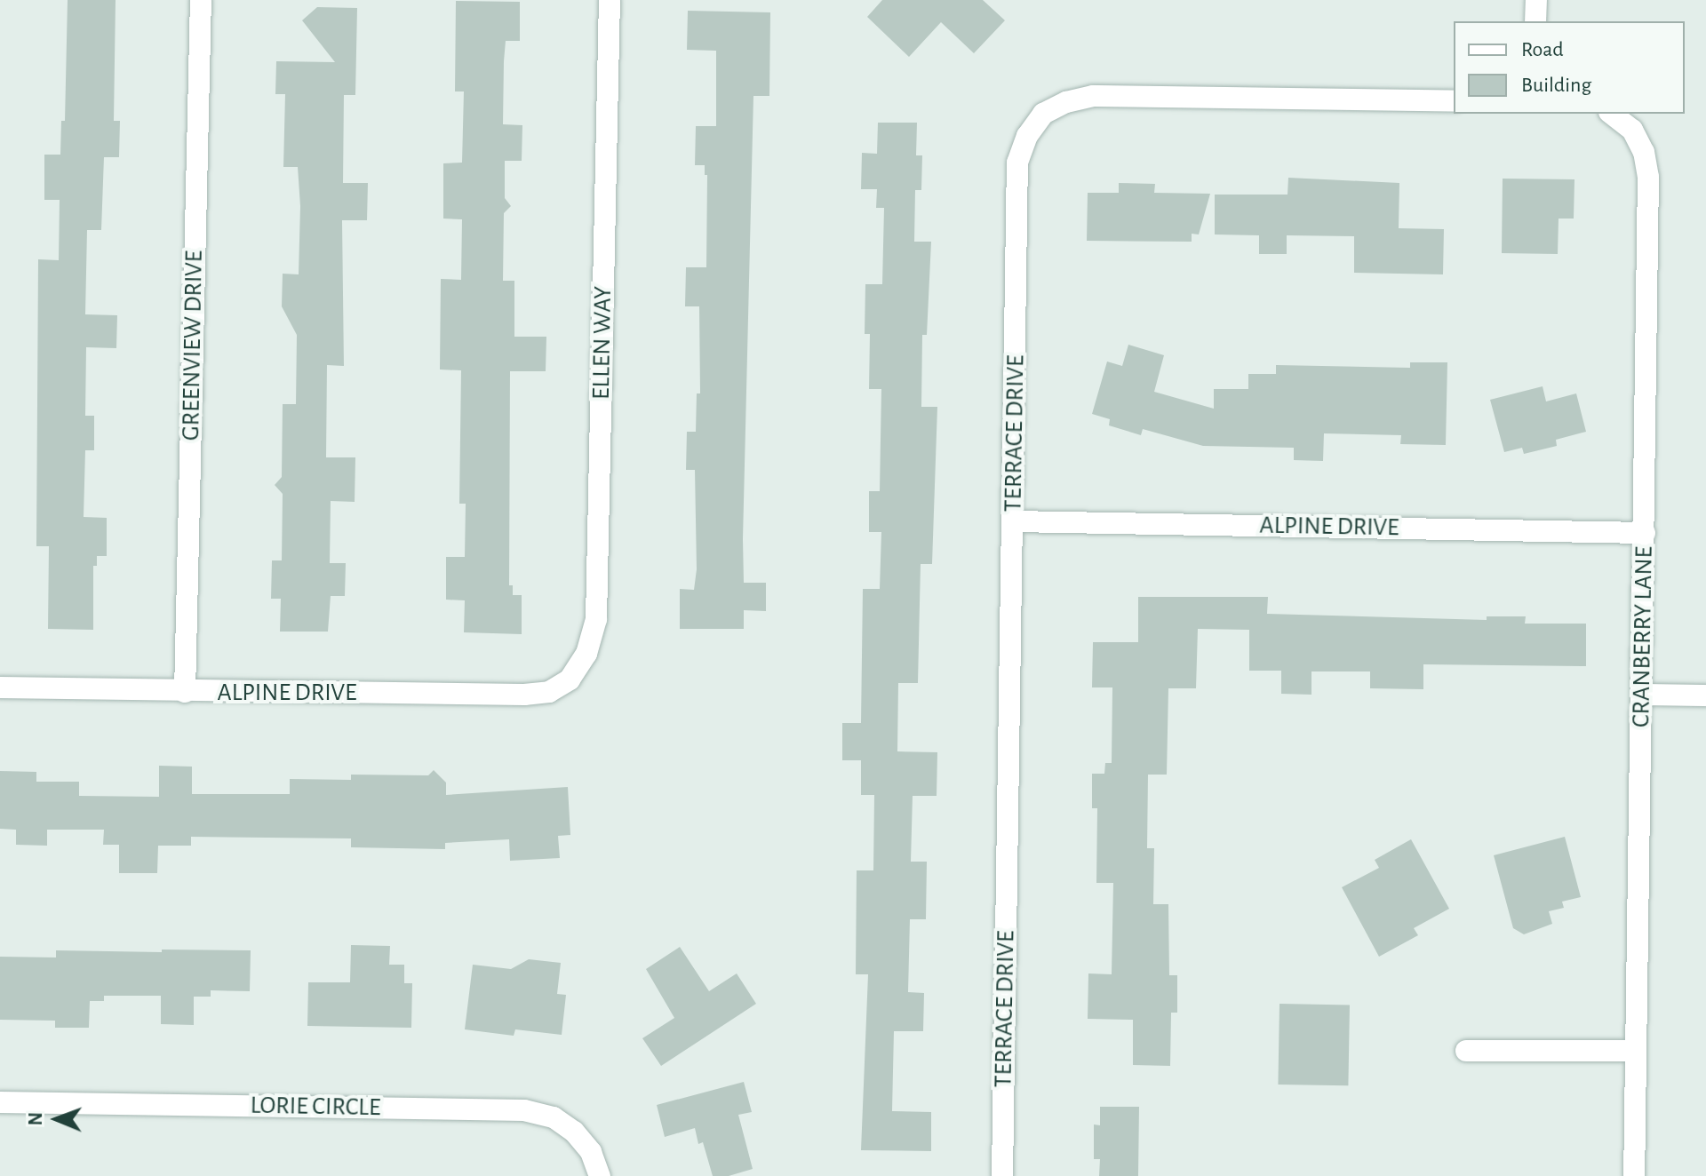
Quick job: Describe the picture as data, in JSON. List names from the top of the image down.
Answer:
{
  "streets": {
    "street": [
      "ELLEN WAY",
      "GREENVIEW DRIVE",
      "TERRACE DRIVE",
      "ALPINE DRIVE",
      "CRANBERRY LANE",
      "LORIE CIRCLE"
    ]
  },
  "crossings": [
    ["ELLEN WAY", "ALPINE DRIVE"],
    ["GREENVIEW DRIVE", "ALPINE DRIVE"],
    ["TERRACE DRIVE", "ALPINE DRIVE"],
    ["ALPINE DRIVE", "CRANBERRY LANE"]
  ],
  "legend": ["Road", "Building"],
  "north": "left"
}
